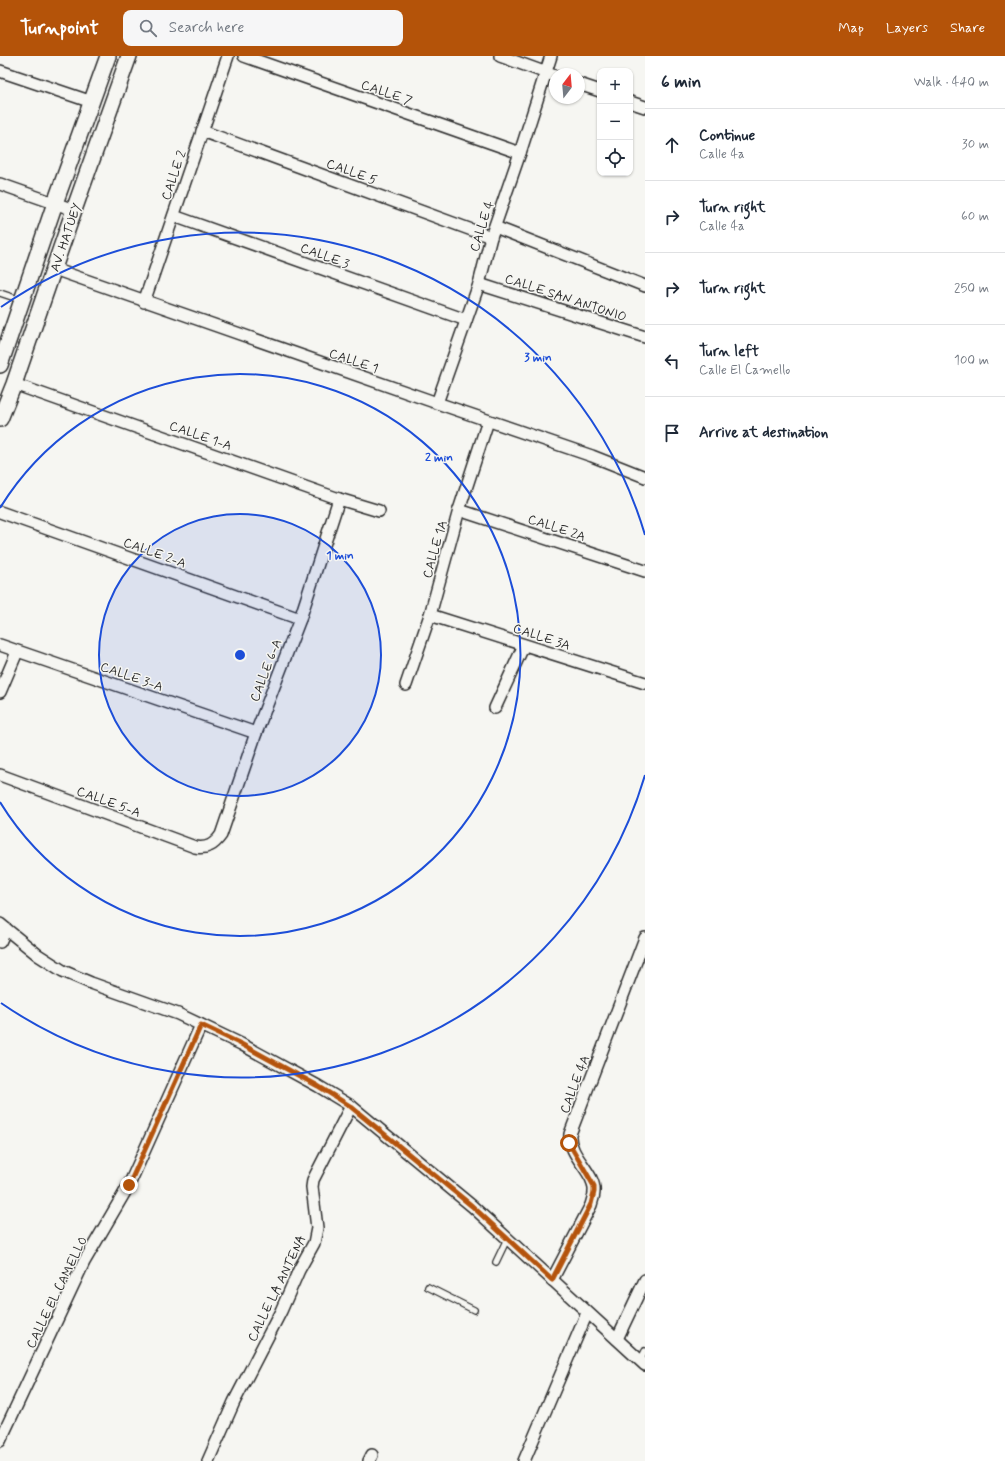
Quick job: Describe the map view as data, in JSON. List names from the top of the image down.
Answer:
{
  "streets": {
    "main road": ["AV. HATUEY"],
    "street": [
      "CALLE 7",
      "CALLE 5",
      "CALLE 2",
      "CALLE 4",
      "CALLE 3",
      "CALLE SAN ANTONIO",
      "CALLE 1",
      "CALLE 1-A",
      "CALLE 2A",
      "CALLE 1A",
      "CALLE 2-A",
      "CALLE 3A",
      "CALLE 6-A",
      "CALLE 3-A",
      "CALLE 5-A",
      "CALLE 4A",
      "CALLE LA ANTENA",
      "CALLE EL CAMELLO"
    ]
  },
  "crossings": [
    ["CALLE 7", "CALLE 4"],
    ["CALLE 5", "CALLE 2"],
    ["CALLE 5", "CALLE 4"],
    ["CALLE 2", "CALLE 3"],
    ["CALLE 2", "CALLE 1"],
    ["CALLE 4", "CALLE 3"],
    ["CALLE 4", "CALLE SAN ANTONIO"],
    ["CALLE 4", "CALLE 1"],
    ["AV. HATUEY", "CALLE 1"],
    ["AV. HATUEY", "CALLE 1-A"],
    ["CALLE 1", "CALLE 1A"],
    ["CALLE 1-A", "CALLE 6-A"],
    ["CALLE 2A", "CALLE 1A"],
    ["CALLE 1A", "CALLE 3A"],
    ["CALLE 2-A", "CALLE 6-A"],
    ["CALLE 6-A", "CALLE 3-A"],
    ["CALLE 6-A", "CALLE 5-A"]
  ],
  "north": "top",
  "page": {
    "header": "Turnpoint",
    "search": "Search here",
    "nav": ["Map", "Layers", "Share"],
    "heading": ["6 min", "Walk · 440 m"],
    "map_buttons": ["+", "−"],
    "list": [
      ["Continue", "Calle 4a", "30 m"],
      ["Turn right", "Calle 4a", "60 m"],
      ["Turn right", "250 m"],
      ["Turn left", "Calle El Camello", "100 m"],
      "Arrive at destination"
    ]
  },
  "rings": ["3 min", "2 min", "1 min"]
}
